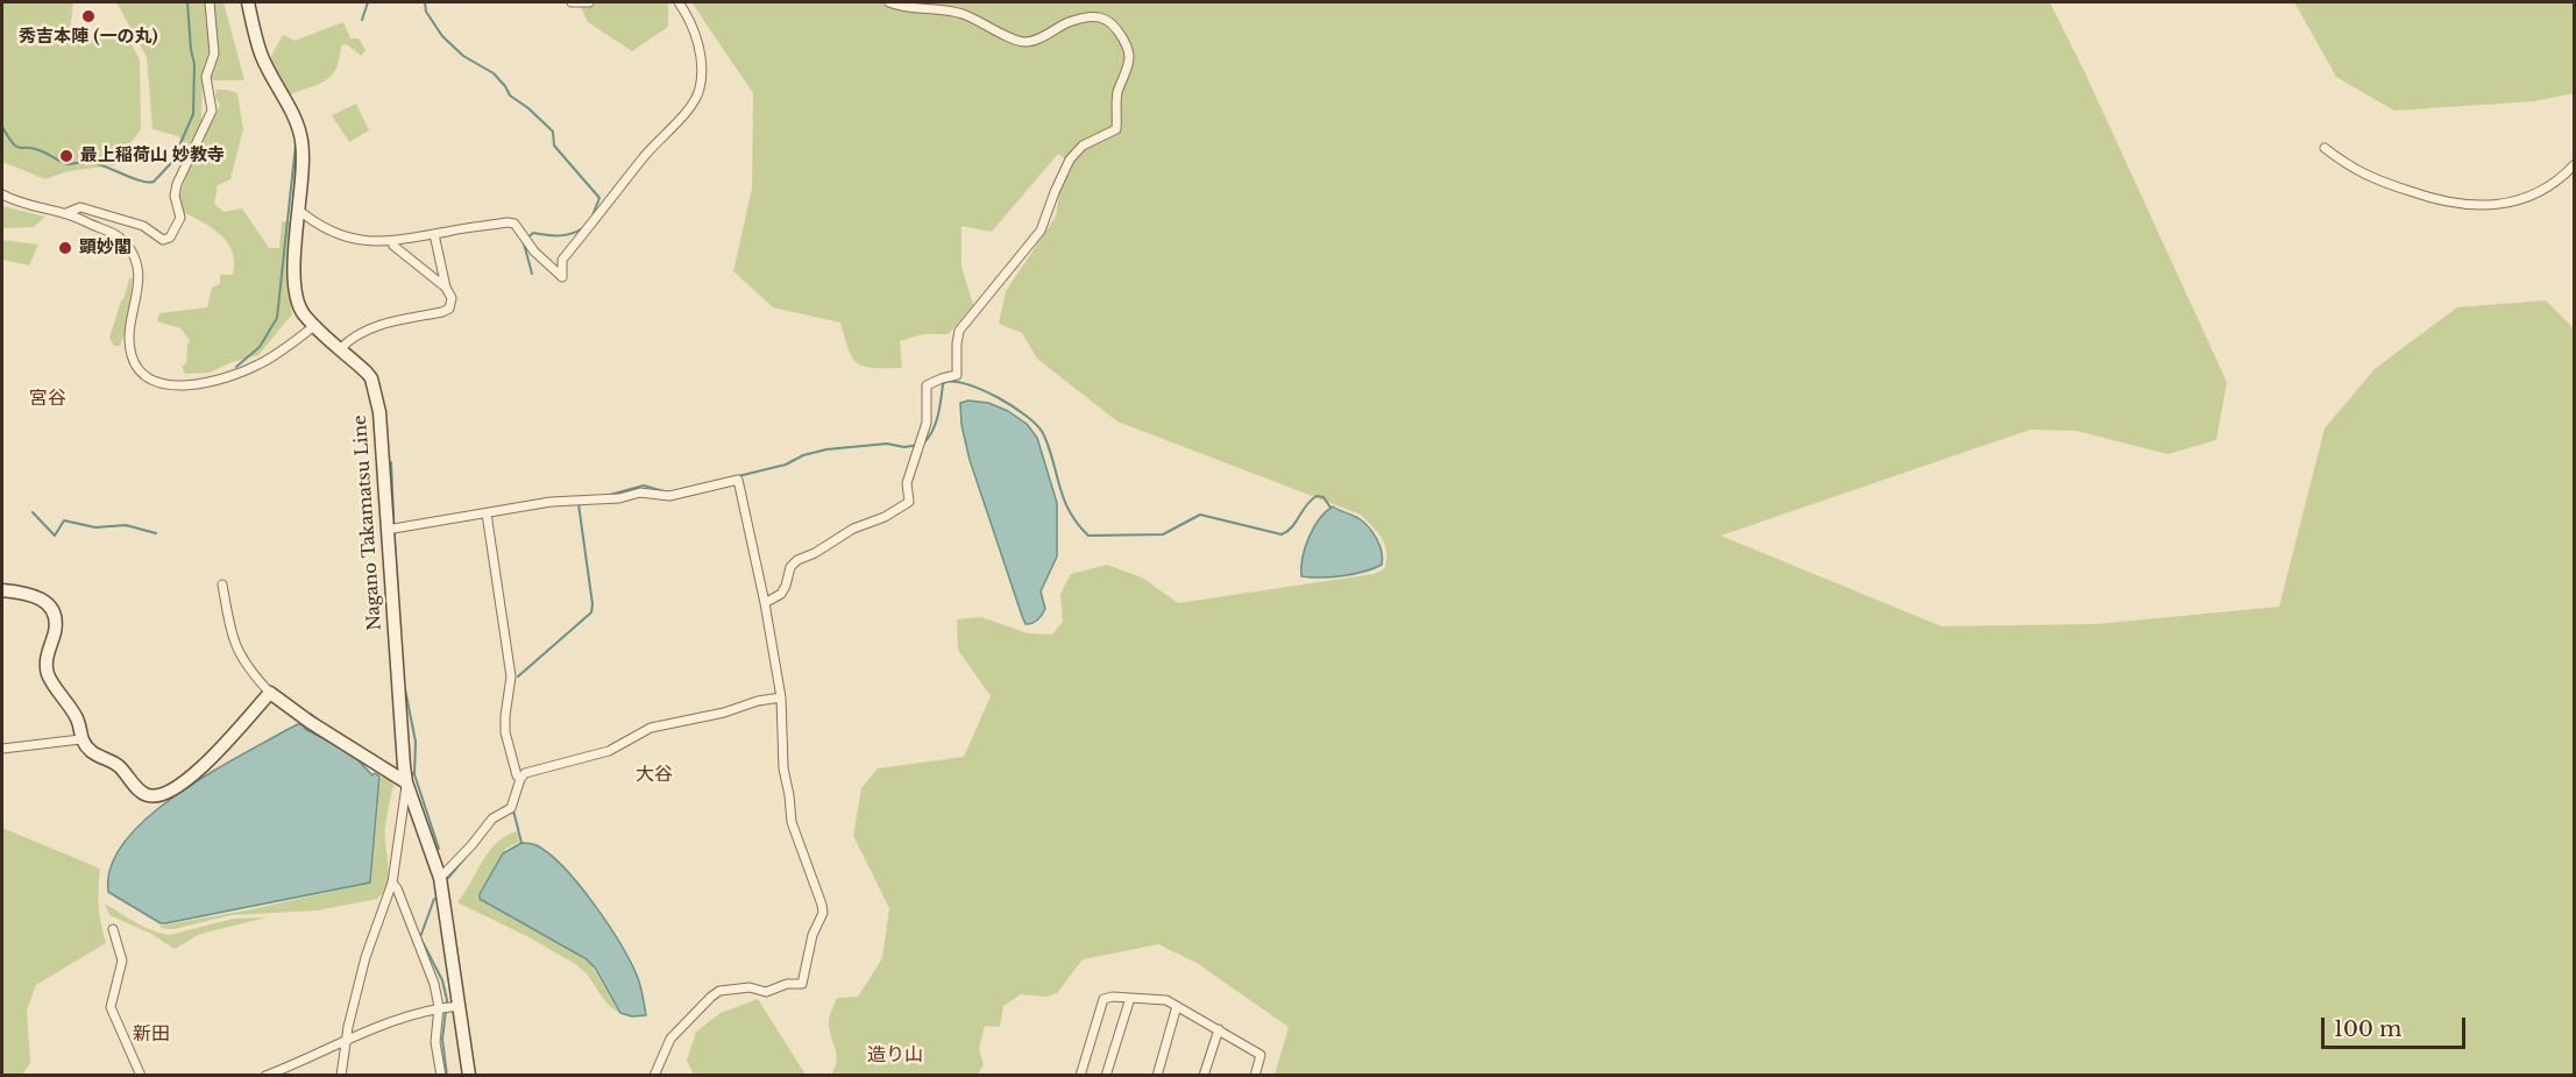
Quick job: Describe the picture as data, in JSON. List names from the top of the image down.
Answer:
{
  "streets": {
    "main road": ["Nagano Takamatsu Line"]
  },
  "districts": [
    "宮谷",
    "大谷",
    "新田",
    "造り山"
  ],
  "places": ["秀吉本陣 (一の丸)", "最上稲荷山 妙教寺", "顕妙閣"],
  "scale_bar": "100 m"
}
